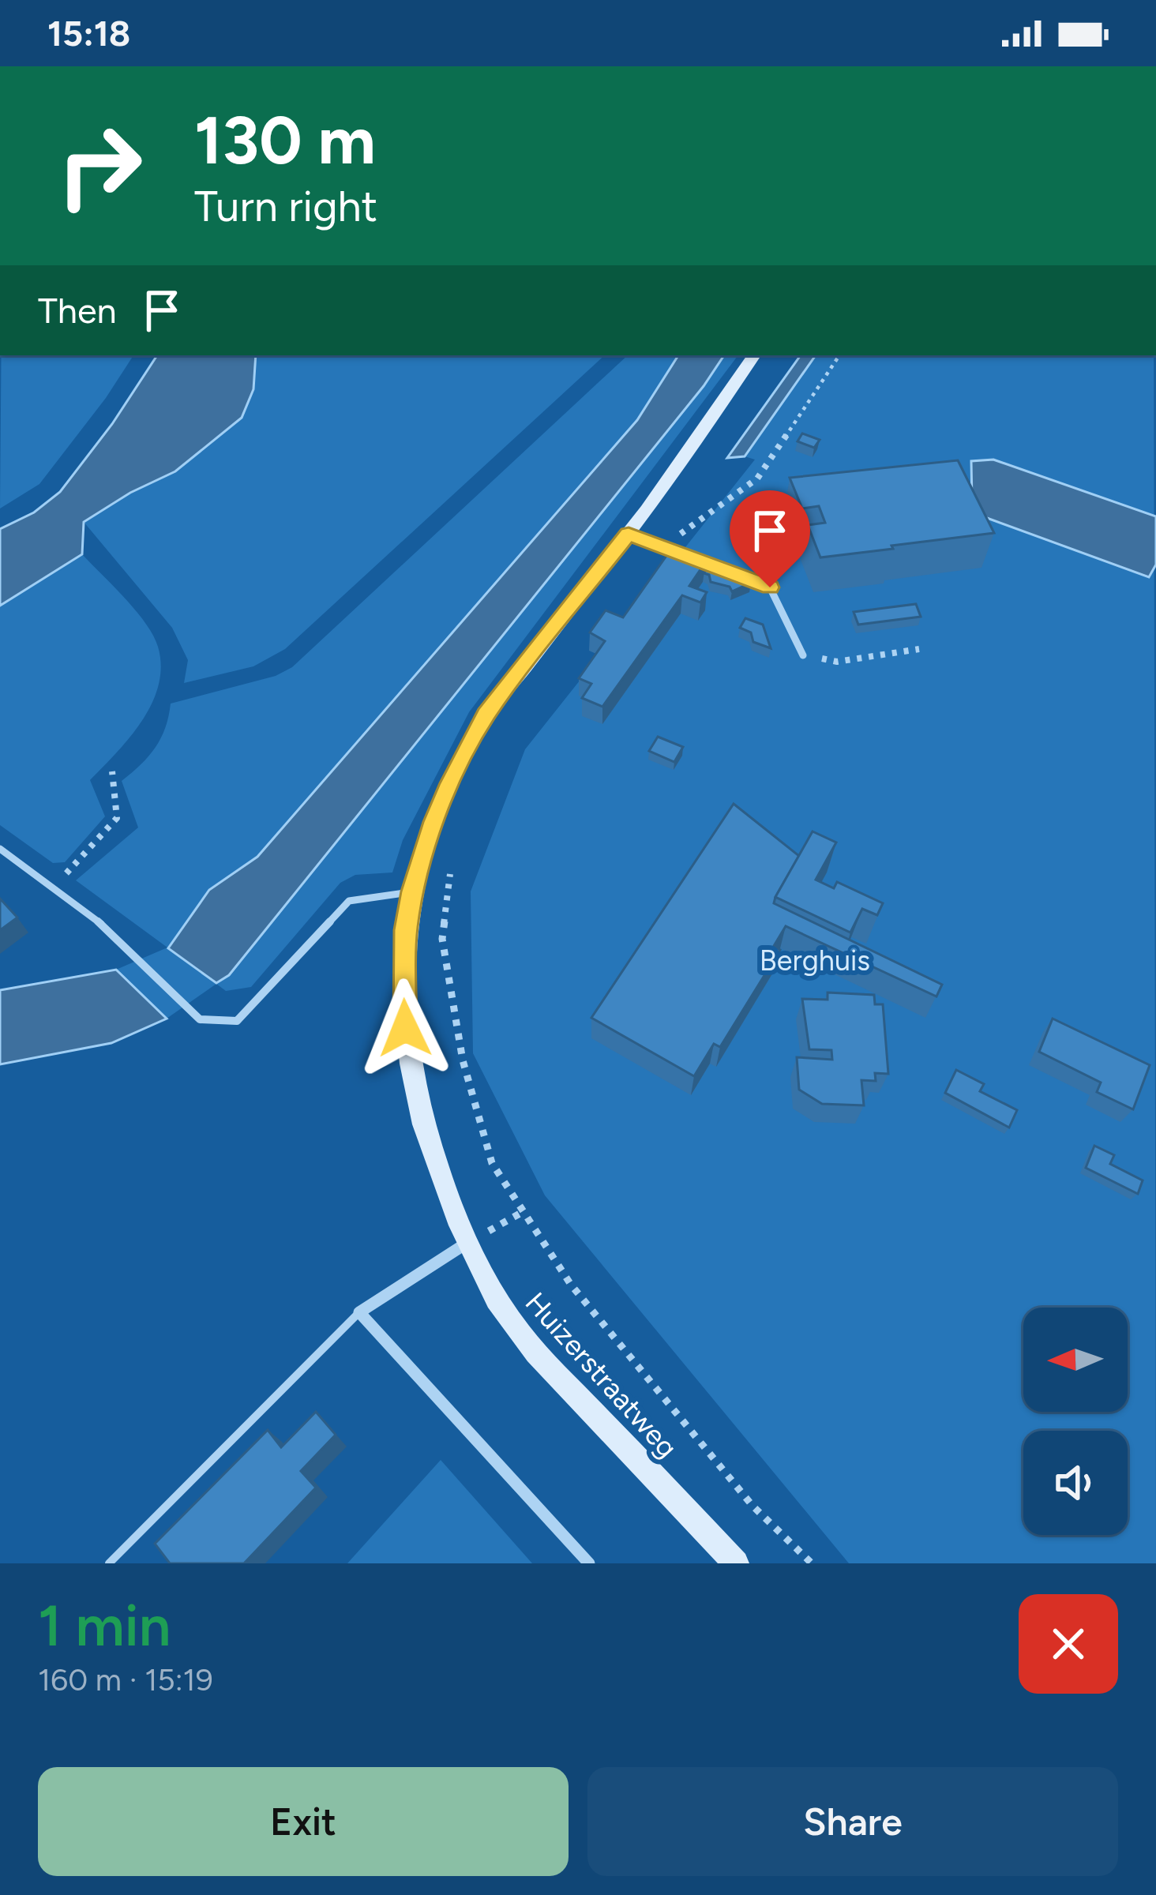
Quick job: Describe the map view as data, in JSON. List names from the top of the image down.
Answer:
{
  "streets": {
    "street": ["Huizerstraatweg"]
  },
  "parks": ["Berghuis"],
  "north": "left",
  "page": {
    "status": "15:18",
    "turn": ["130 m", "Turn right"],
    "then": "Then",
    "heading": ["1 min", "160 m · 15:19"],
    "buttons": ["Exit", "Share"]
  }
}
